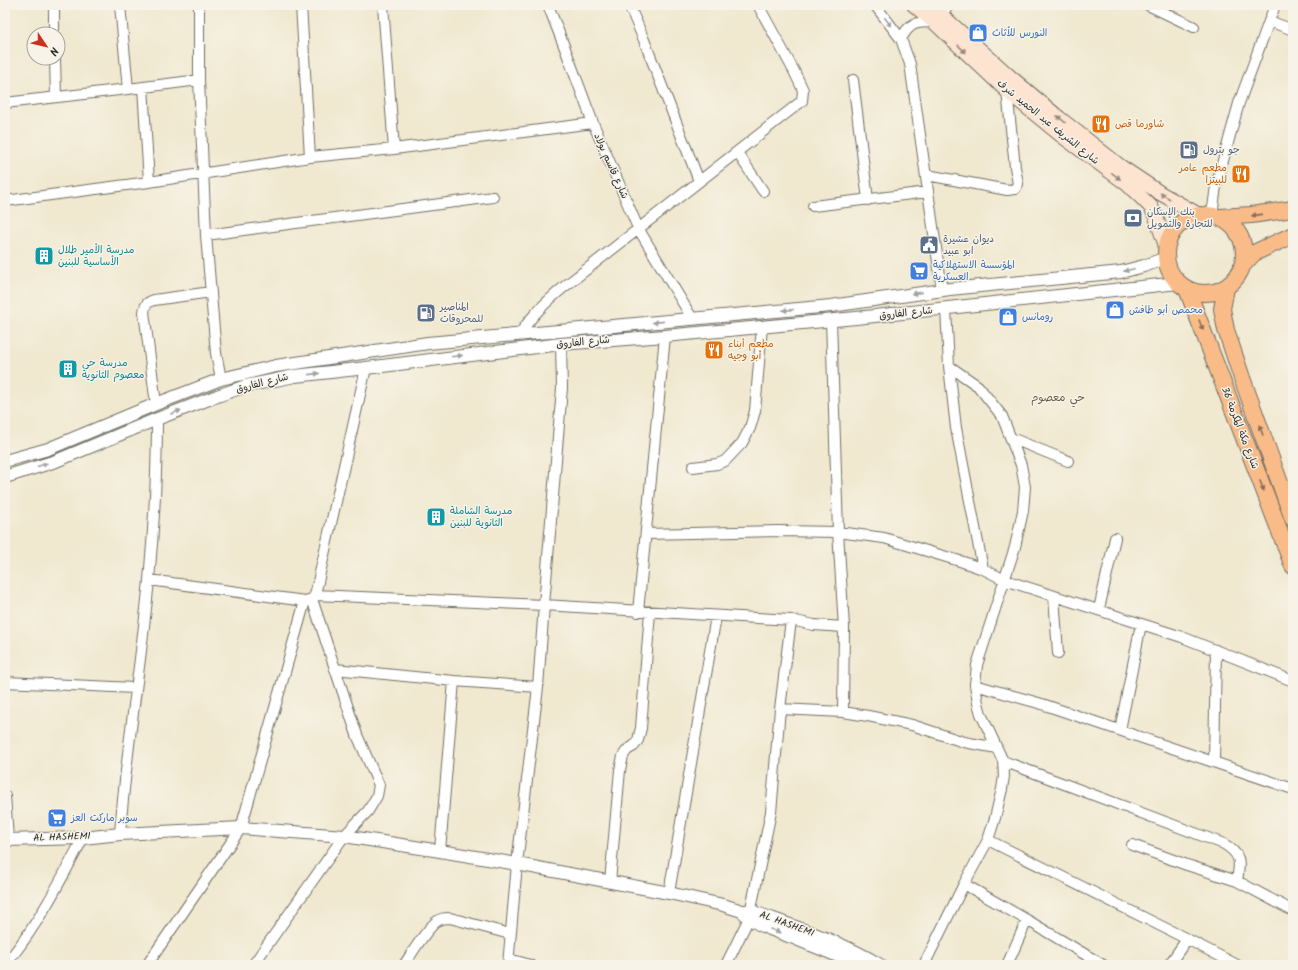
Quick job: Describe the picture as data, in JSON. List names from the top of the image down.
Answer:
{
  "streets": {
    "main road": ["شارع الشريف عبد الحميد شرف", "شارع مكة المكرمة 36"],
    "street": ["شارع قاسم بولاد", "شارع الفاروق", "AL HASHEMI"]
  },
  "crossings": [
    ["شارع الشريف عبد الحميد شرف", "شارع الفاروق"],
    ["شارع الشريف عبد الحميد شرف", "شارع مكة المكرمة 36"],
    ["شارع قاسم بولاد", "شارع الفاروق"],
    ["شارع الفاروق", "شارع مكة المكرمة 36"]
  ],
  "districts": ["حي معصوم"],
  "places": {
    "shop": ["النورس للأثاث", "محمص أبو طافش", "رومانس"],
    "restaurant": ["شاورما قص", "مطعم عامر للبيتزا", "مطعم أبناء أبو وجيه"],
    "fuel station": ["جو بترول", "المناصير للمحروقات"],
    "bank": ["بنك الإسكان للتجارة والتمويل"],
    "public building": ["ديوان عشيرة ابو عبيد"],
    "building": ["مدرسة الأمير طلال الأساسية للبنين", "مدرسة حي معصوم الثانوية", "مدرسة الشاملة الثانوية للبنين"],
    "supermarket": ["المؤسسة الاستهلاكية العسكرية", "سوبر ماركت العز"]
  },
  "north": "bottom right"
}
